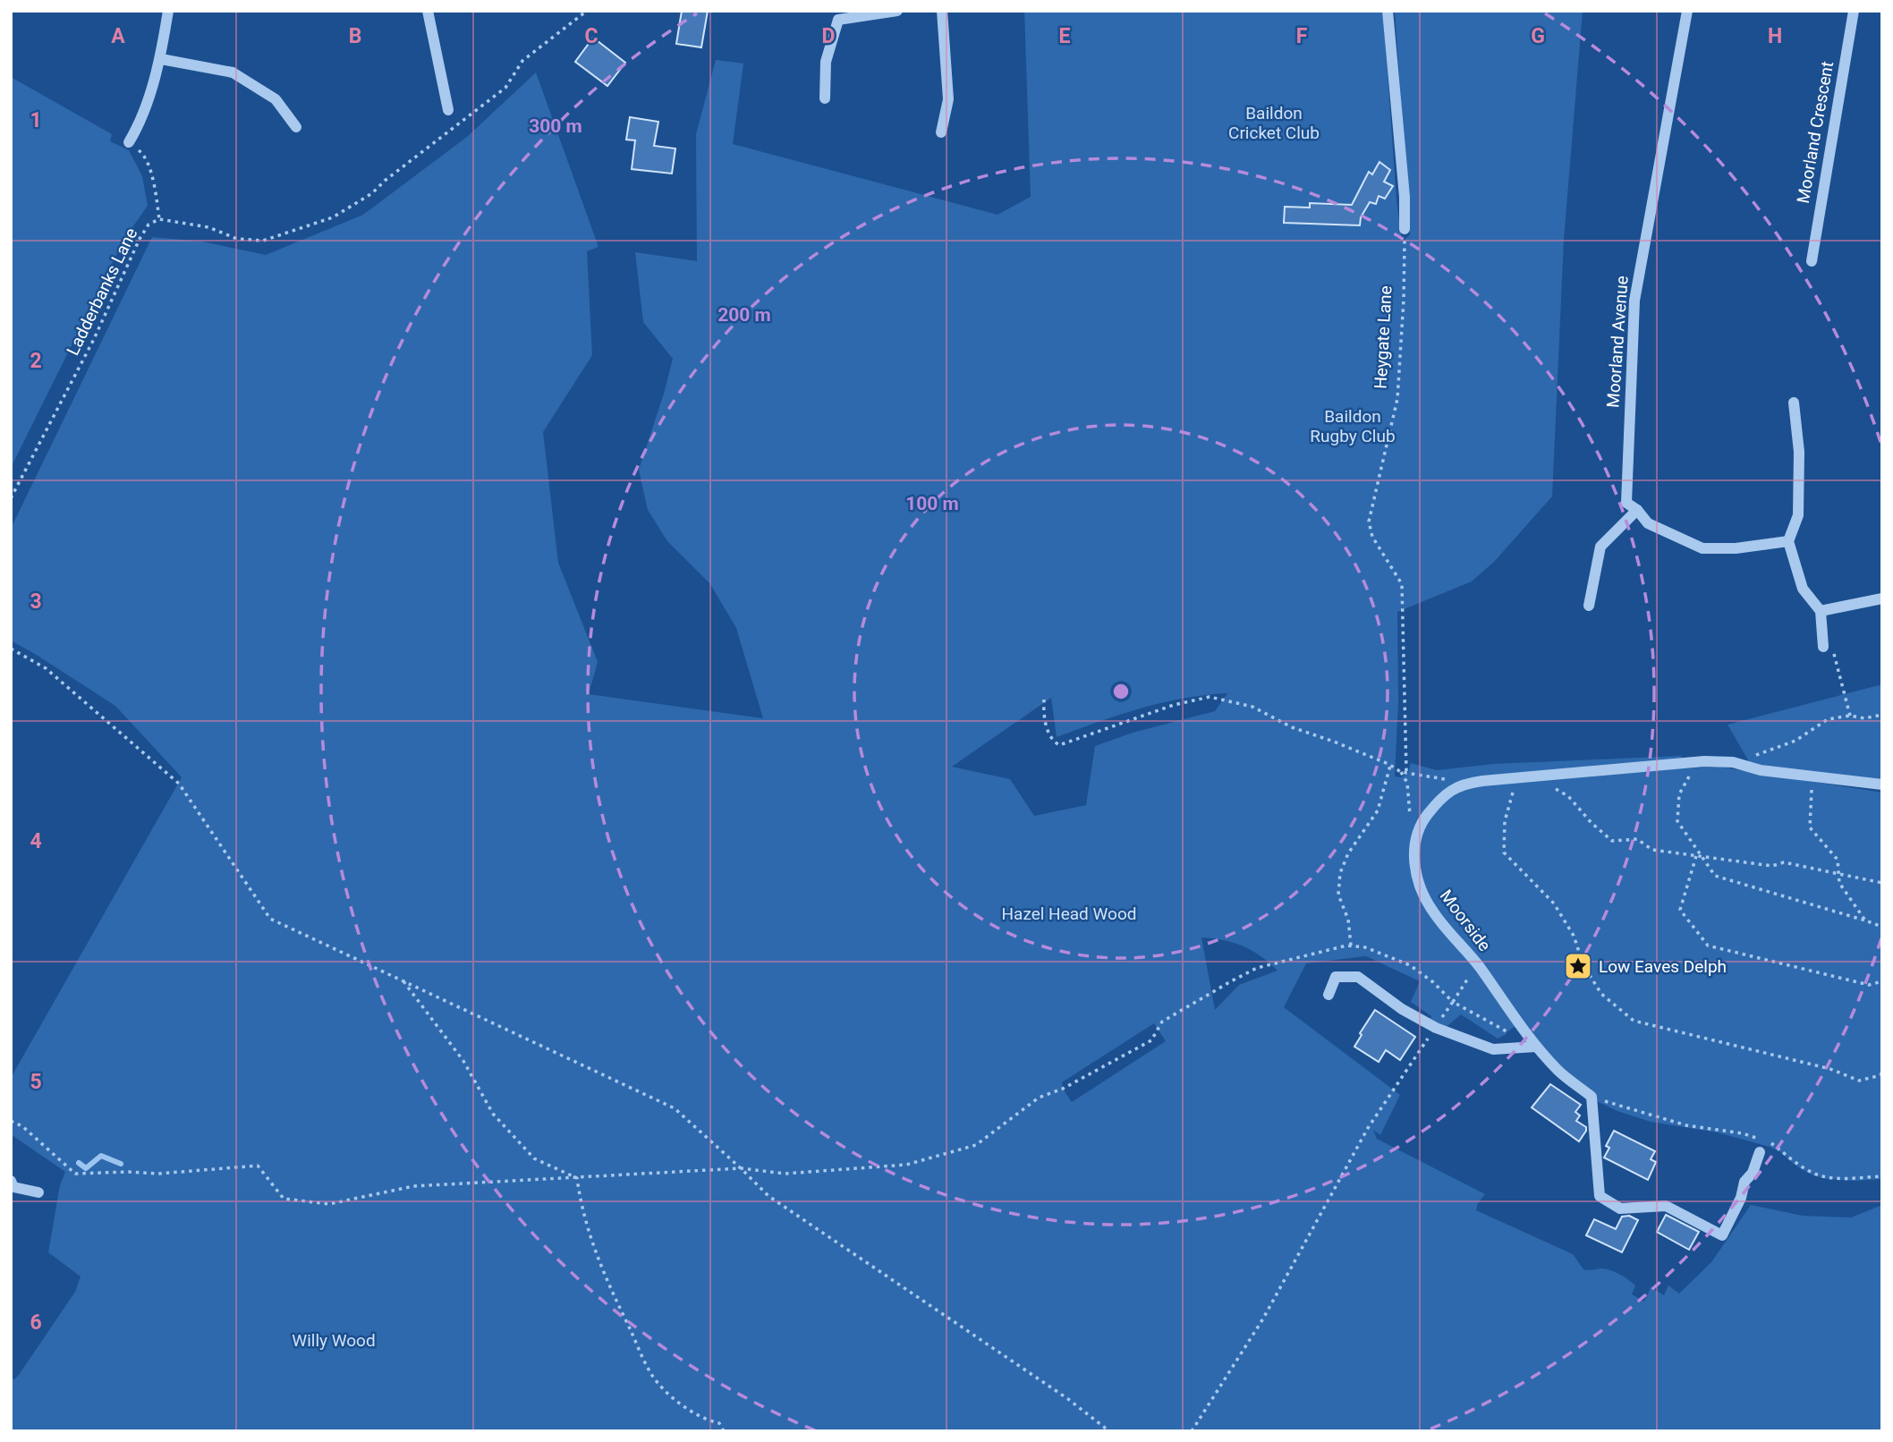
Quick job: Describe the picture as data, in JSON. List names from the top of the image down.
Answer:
{
  "streets": {
    "street": ["Moorland Crescent", "Moorland Avenue", "Moorside"],
    "path": ["Ladderbanks Lane", "Heygate Lane"]
  },
  "parks": [
    "Baildon Cricket Club",
    "Baildon Rugby Club",
    "Hazel Head Wood",
    "Willy Wood"
  ],
  "places": {
    "place": ["Low Eaves Delph"]
  },
  "grid": {
    "columns": [
      "A",
      "B",
      "C",
      "D",
      "E",
      "F",
      "G",
      "H"
    ],
    "rows": [
      "1",
      "2",
      "3",
      "4",
      "5",
      "6"
    ]
  },
  "rings": ["300 m", "200 m", "100 m"]
}
